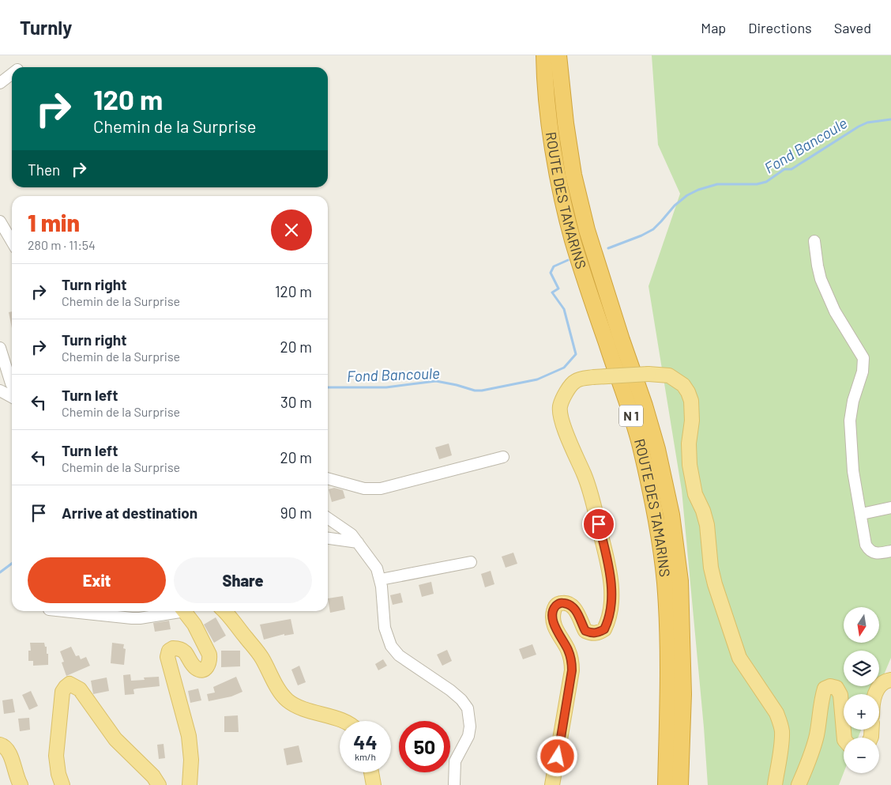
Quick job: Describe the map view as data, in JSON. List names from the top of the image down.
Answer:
{
  "streets": {
    "highway": ["ROUTE DES TAMARINS", "N 1"]
  },
  "water": ["Fond Bancoule"],
  "north": "bottom",
  "page": {
    "header": "Turnly",
    "nav": ["Map", "Directions", "Saved"],
    "turn": ["120 m", "Chemin de la Surprise"],
    "then": "Then",
    "heading": ["1 min", "280 m · 11:54"],
    "list": [
      {
        "name": "Turn right",
        "note": "Chemin de la Surprise",
        "value": "120 m"
      },
      {
        "name": "Turn right",
        "note": "Chemin de la Surprise",
        "value": "20 m"
      },
      {
        "name": "Turn left",
        "note": "Chemin de la Surprise",
        "value": "30 m"
      },
      {
        "name": "Turn left",
        "note": "Chemin de la Surprise",
        "value": "20 m"
      },
      {
        "name": "Arrive at destination",
        "value": "90 m"
      }
    ],
    "buttons": ["Exit", "Share"],
    "map_buttons": ["+", "−"],
    "speed": "44 km/h",
    "limit": "50"
  }
}
